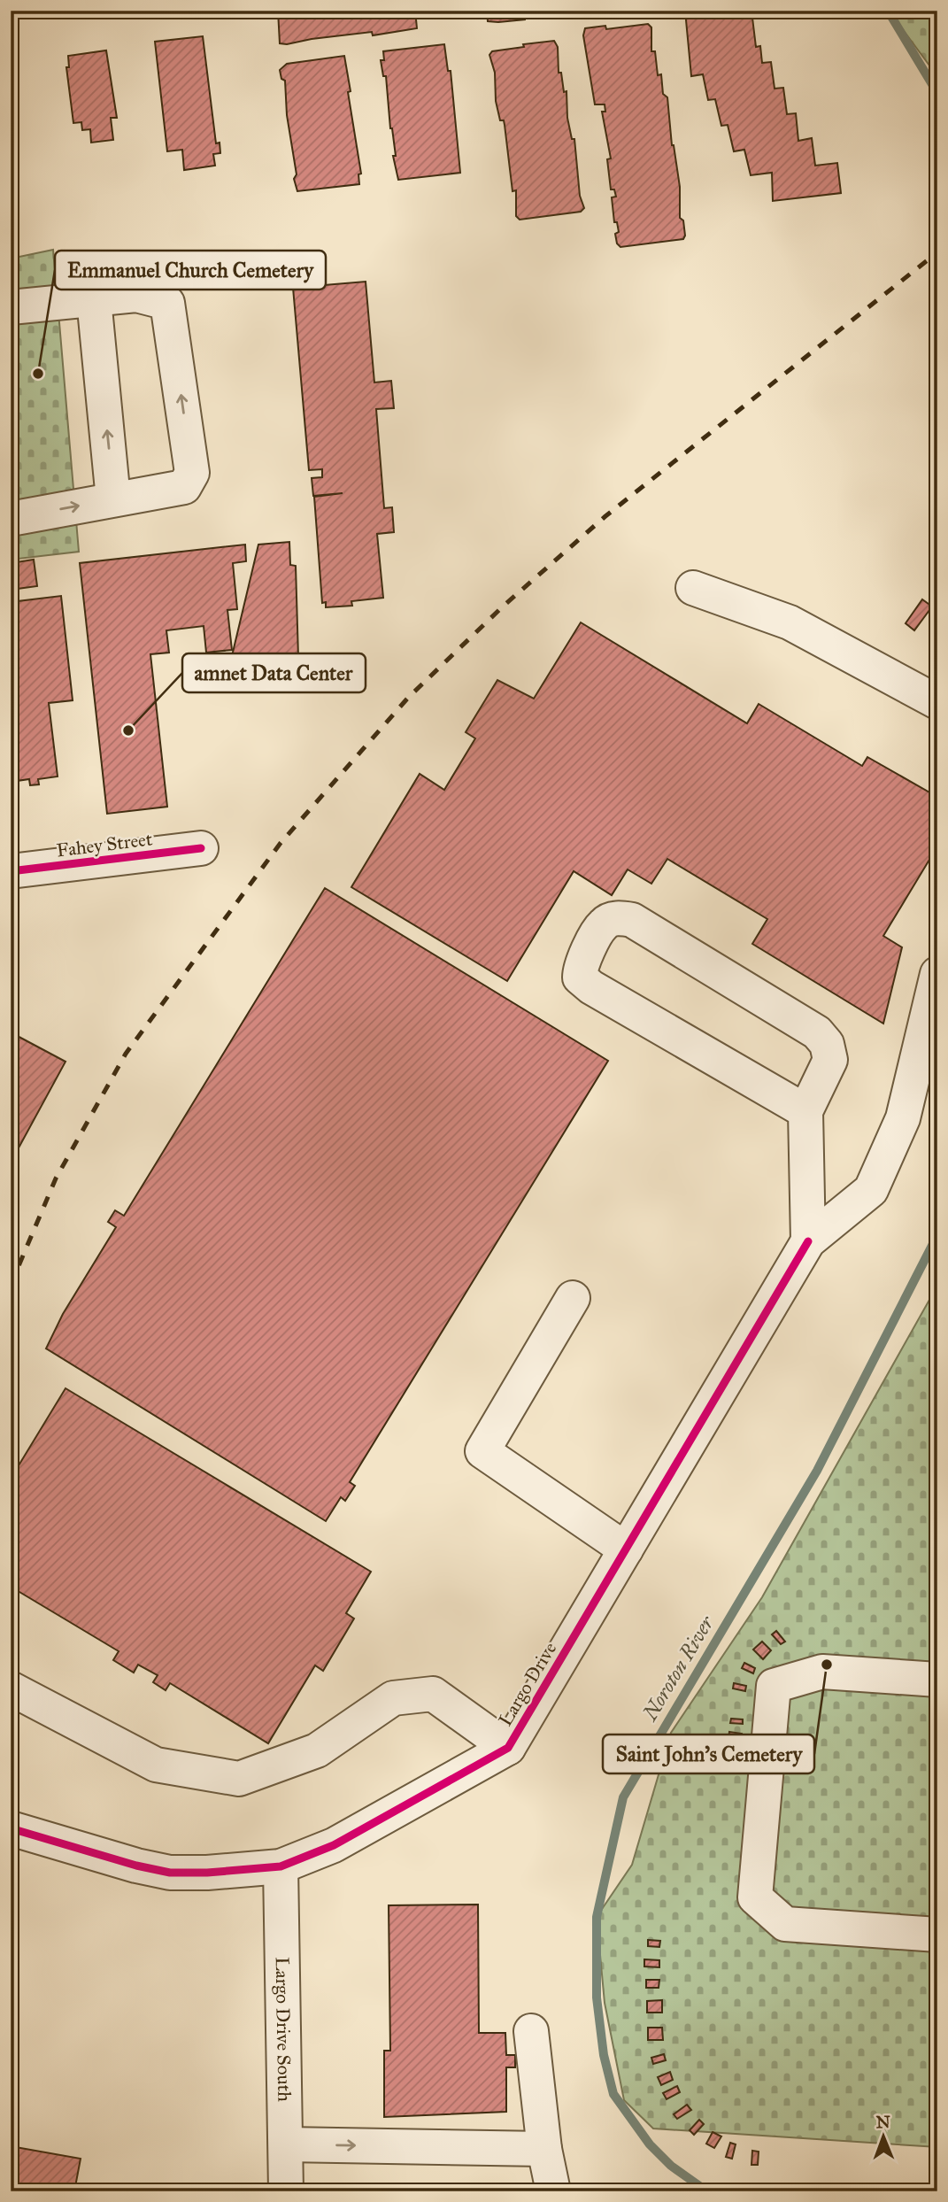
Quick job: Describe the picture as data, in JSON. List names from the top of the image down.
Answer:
{
  "streets": {
    "street": ["Fahey Street", "Largo Drive", "Largo Drive South"]
  },
  "crossings": [
    ["Largo Drive", "Largo Drive South"]
  ],
  "water": ["Noroton River"],
  "places": ["Emmanuel Church Cemetery", "amnet Data Center", "Saint John's Cemetery"],
  "north": "top"
}
